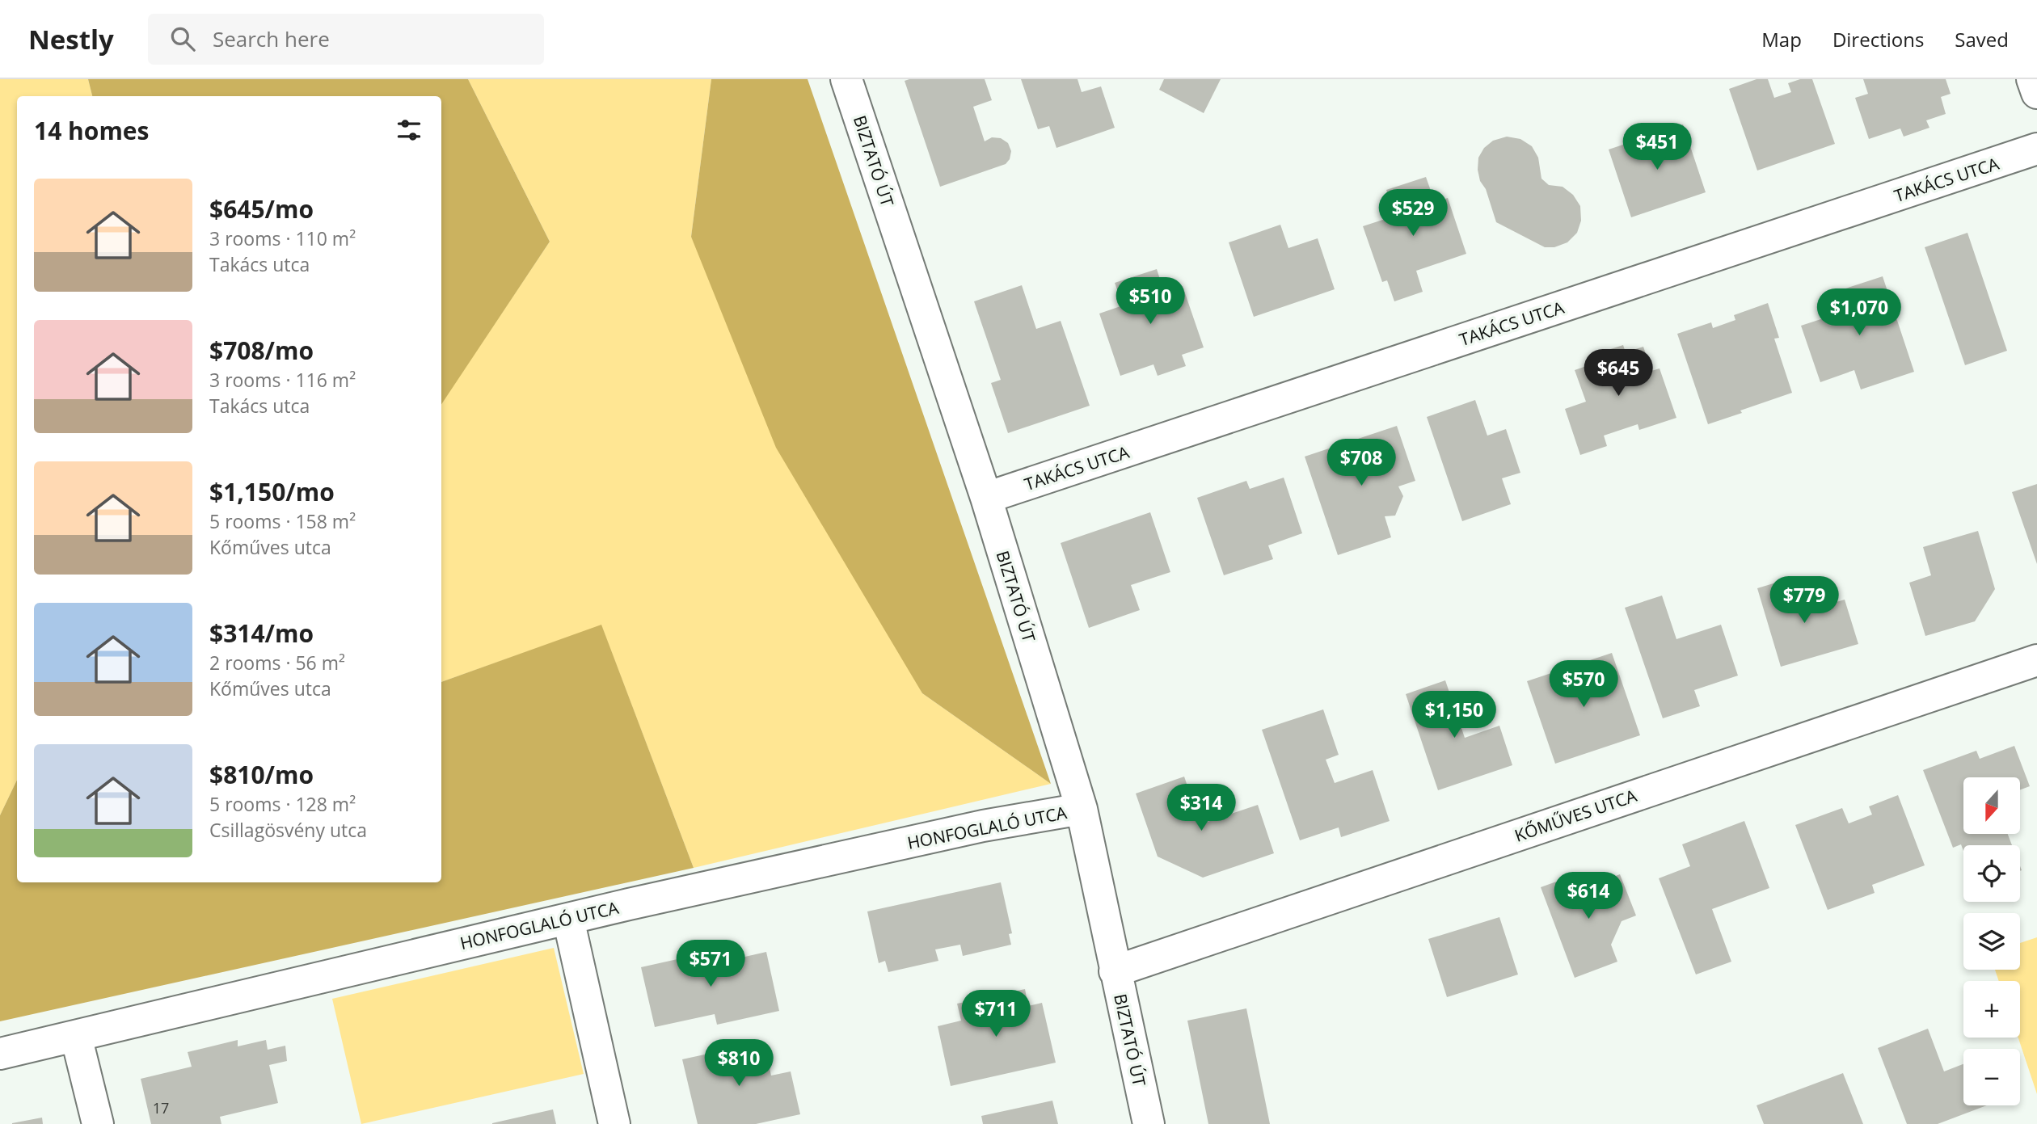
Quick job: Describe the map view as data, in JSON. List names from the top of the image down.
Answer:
{
  "streets": {
    "street": [
      "BIZTATÓ ÚT",
      "TAKÁCS UTCA",
      "KŐMŰVES UTCA",
      "HONFOGLALÓ UTCA"
    ]
  },
  "crossings": [
    ["BIZTATÓ ÚT", "TAKÁCS UTCA"],
    ["BIZTATÓ ÚT", "KŐMŰVES UTCA"],
    ["BIZTATÓ ÚT", "HONFOGLALÓ UTCA"]
  ],
  "house_numbers": ["17"],
  "north": "bottom",
  "page": {
    "header": "Nestly",
    "search": "Search here",
    "nav": ["Map", "Directions", "Saved"],
    "heading": "14 homes",
    "price": [
      "$451",
      "$529",
      "$510",
      "$1,070",
      "$645",
      "$708",
      "$779",
      "$570",
      "$1,150",
      "$314",
      "$614",
      "$571",
      "$711",
      "$810"
    ],
    "list": [
      {
        "name": "$645/mo",
        "note": "3 rooms · 110 m² · Takács utca"
      },
      {
        "name": "$708/mo",
        "note": "3 rooms · 116 m² · Takács utca"
      },
      {
        "name": "$1,150/mo",
        "note": "5 rooms · 158 m² · Kőműves utca"
      },
      {
        "name": "$314/mo",
        "note": "2 rooms · 56 m² · Kőműves utca"
      },
      {
        "name": "$810/mo",
        "note": "5 rooms · 128 m² · Csillagösvény utca"
      }
    ],
    "map_buttons": ["+", "−"]
  }
}
